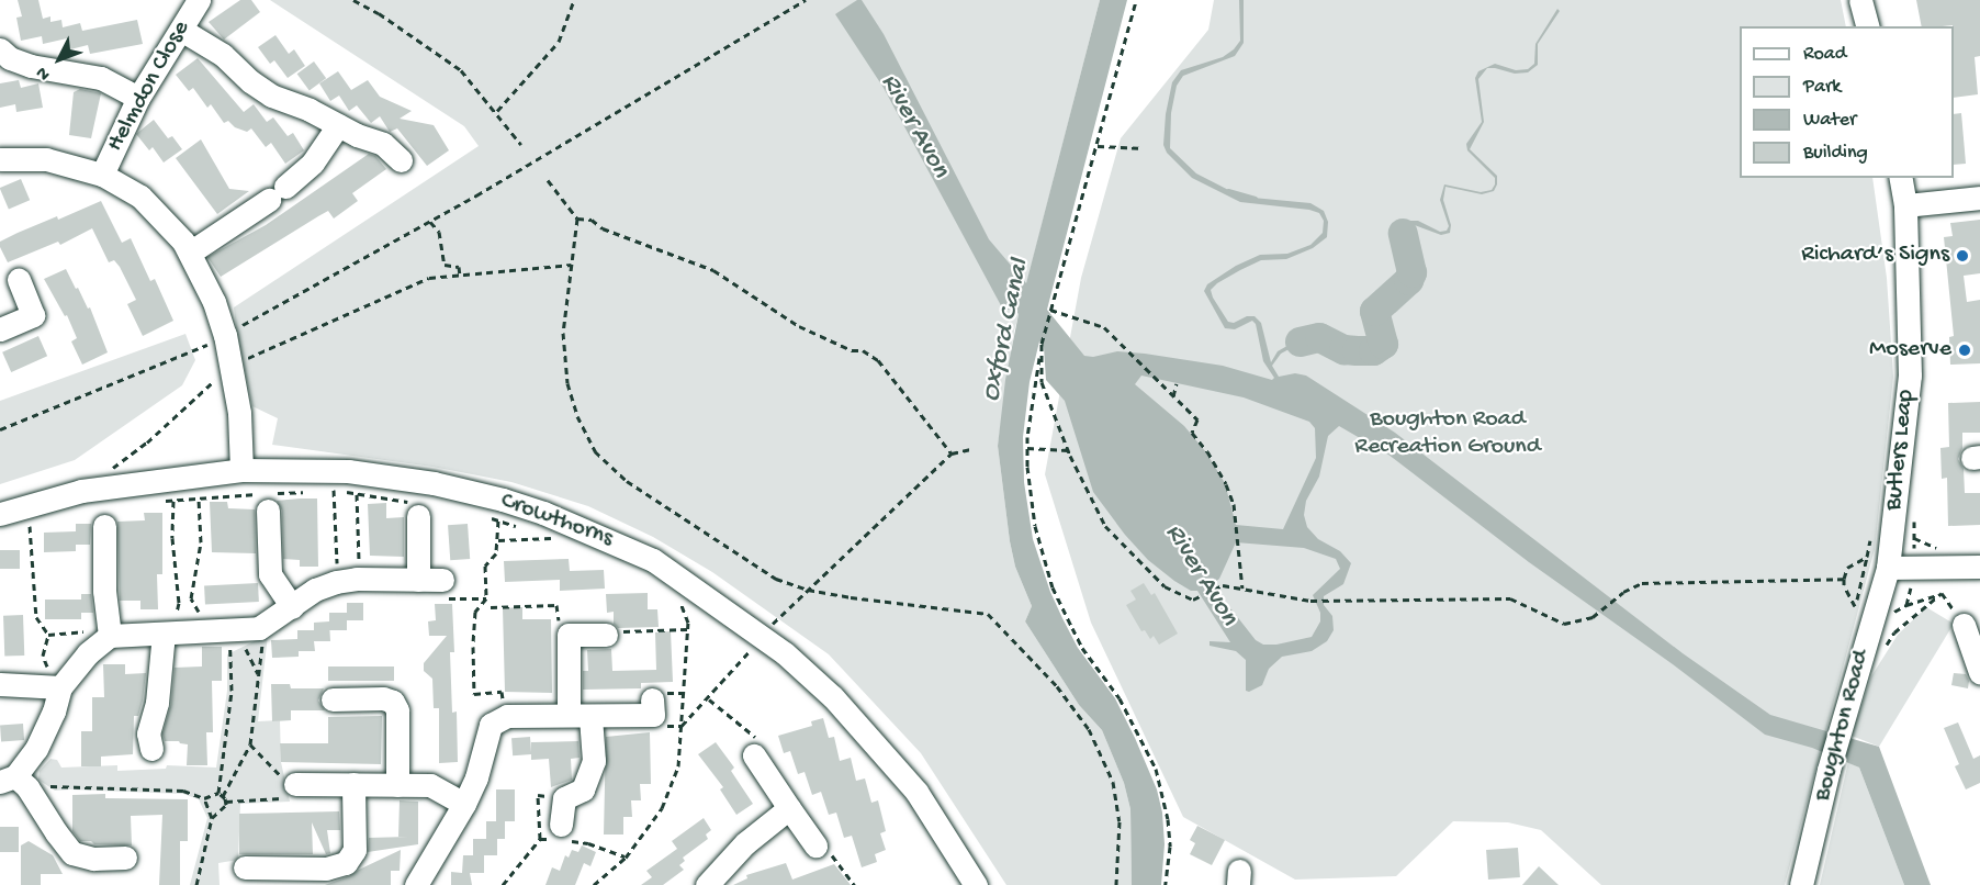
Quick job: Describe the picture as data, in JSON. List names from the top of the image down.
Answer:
{
  "streets": {
    "street": [
      "Helmdon Close",
      "Butlers Leap",
      "Crowthorns",
      "Boughton Road"
    ]
  },
  "crossings": [
    ["Butlers Leap", "Boughton Road"]
  ],
  "water": ["River Avon", "Oxford Canal"],
  "parks": ["Boughton Road Recreation Ground"],
  "places": ["Richard’s Signs", "Moserve"],
  "legend": [
    "Road",
    "Park",
    "Water",
    "Building"
  ],
  "north": "bottom left"
}
